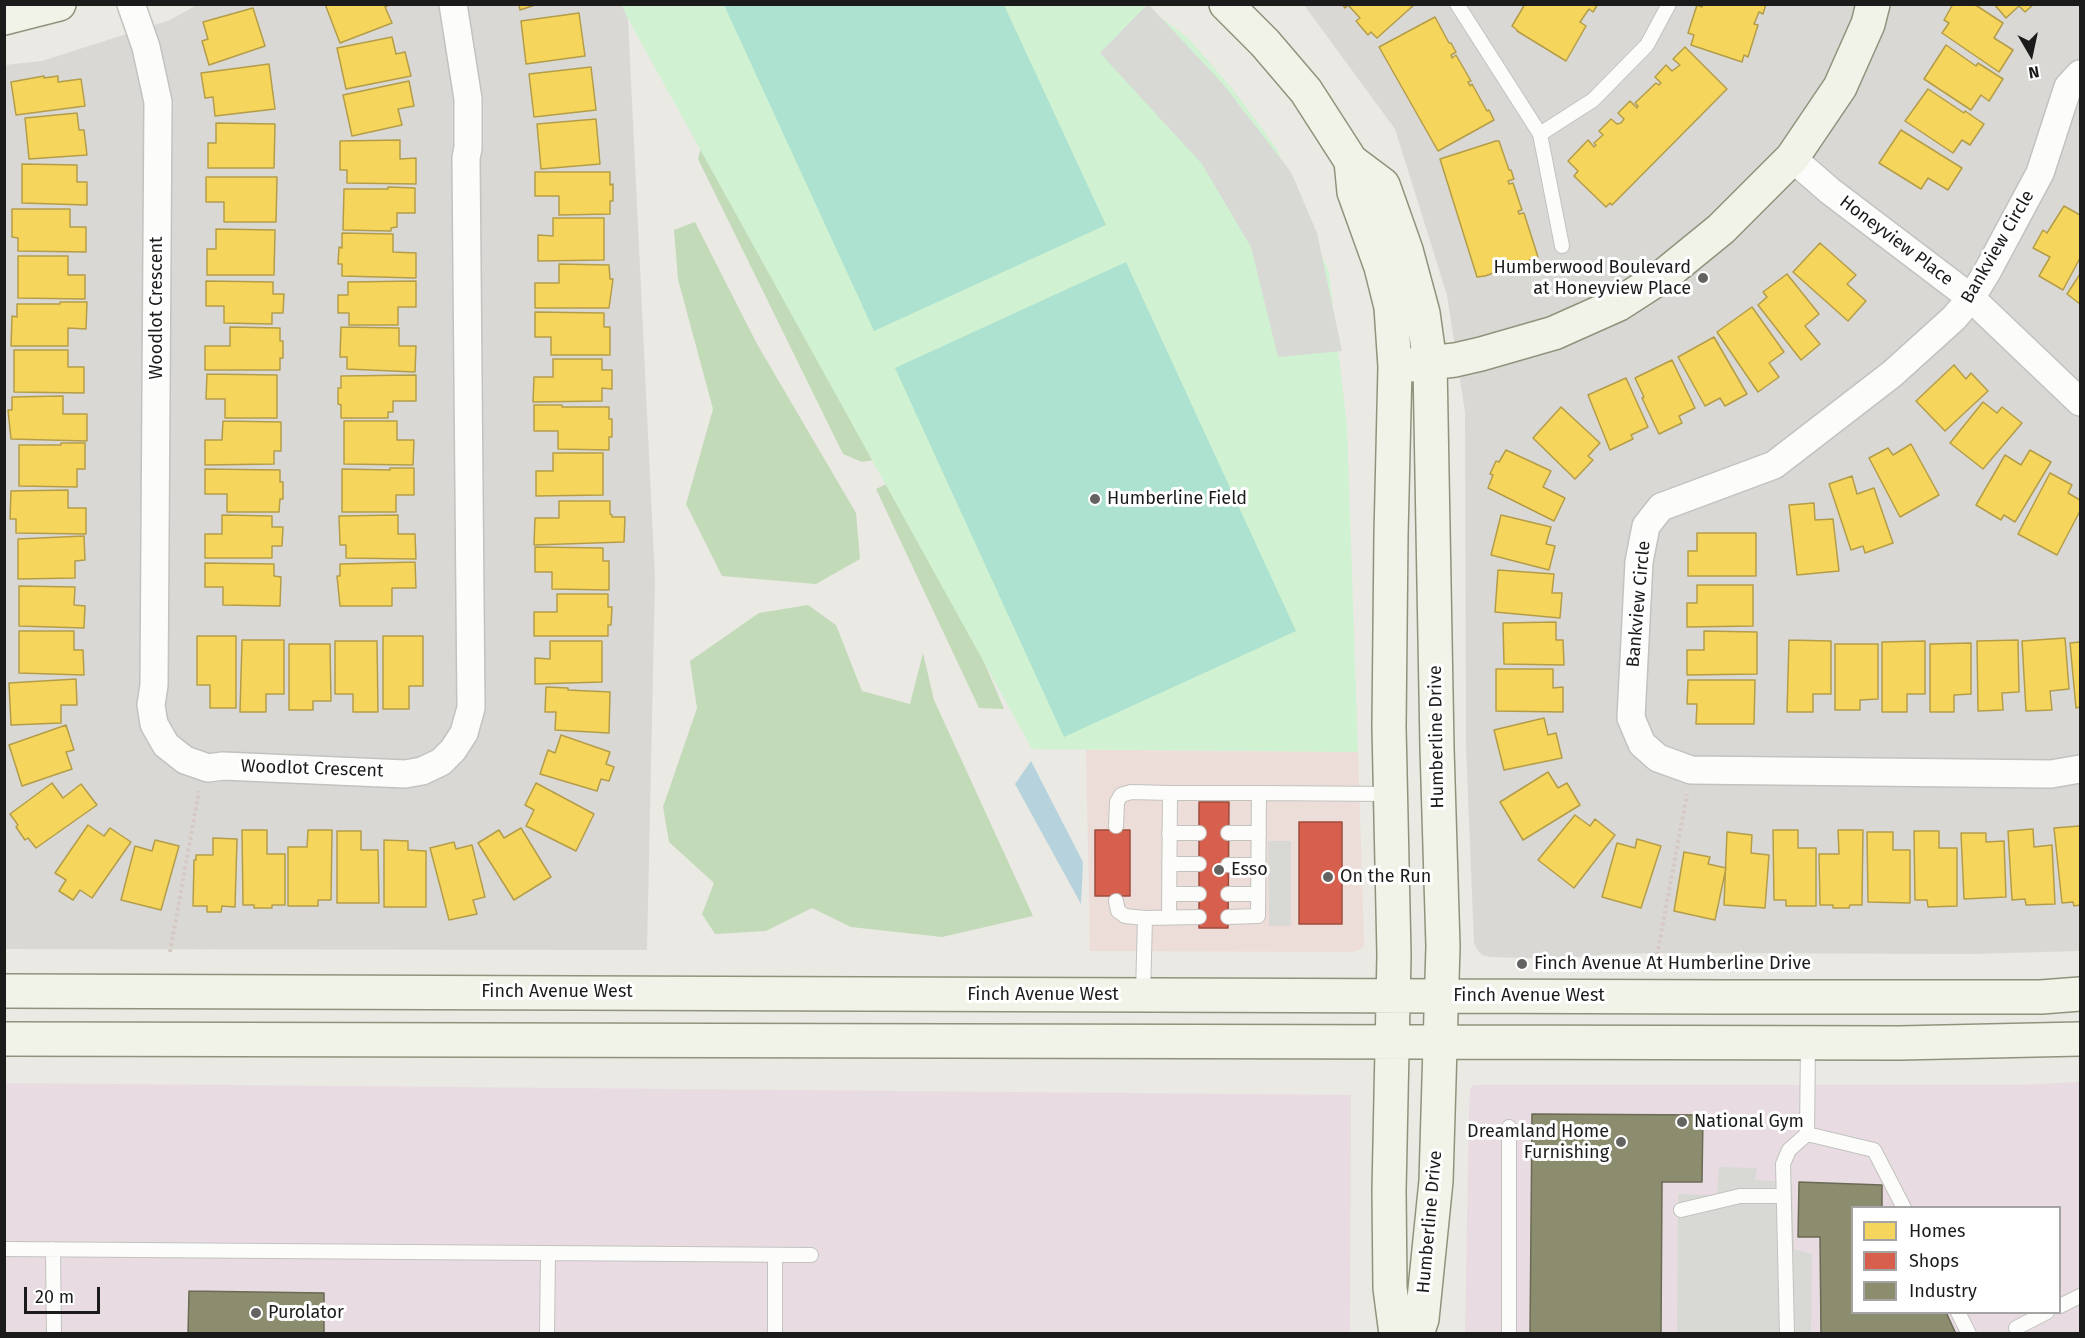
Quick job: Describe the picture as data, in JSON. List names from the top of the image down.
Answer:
{
  "streets": {
    "main road": ["Humberline Drive", "Finch Avenue West"],
    "street": ["Honeyview Place", "Bankview Circle", "Woodlot Crescent"]
  },
  "crossings": [
    ["Honeyview Place", "Bankview Circle"],
    ["Humberline Drive", "Finch Avenue West"]
  ],
  "places": [
    "Humberwood Boulevard at Honeyview Place",
    "Humberline Field",
    "Esso",
    "On the Run",
    "Finch Avenue At Humberline Drive",
    "National Gym",
    "Dreamland Home Furnishing",
    "Purolator"
  ],
  "legend": ["Homes", "Shops", "Industry"],
  "scale_bar": "20 m",
  "north": "bottom"
}
